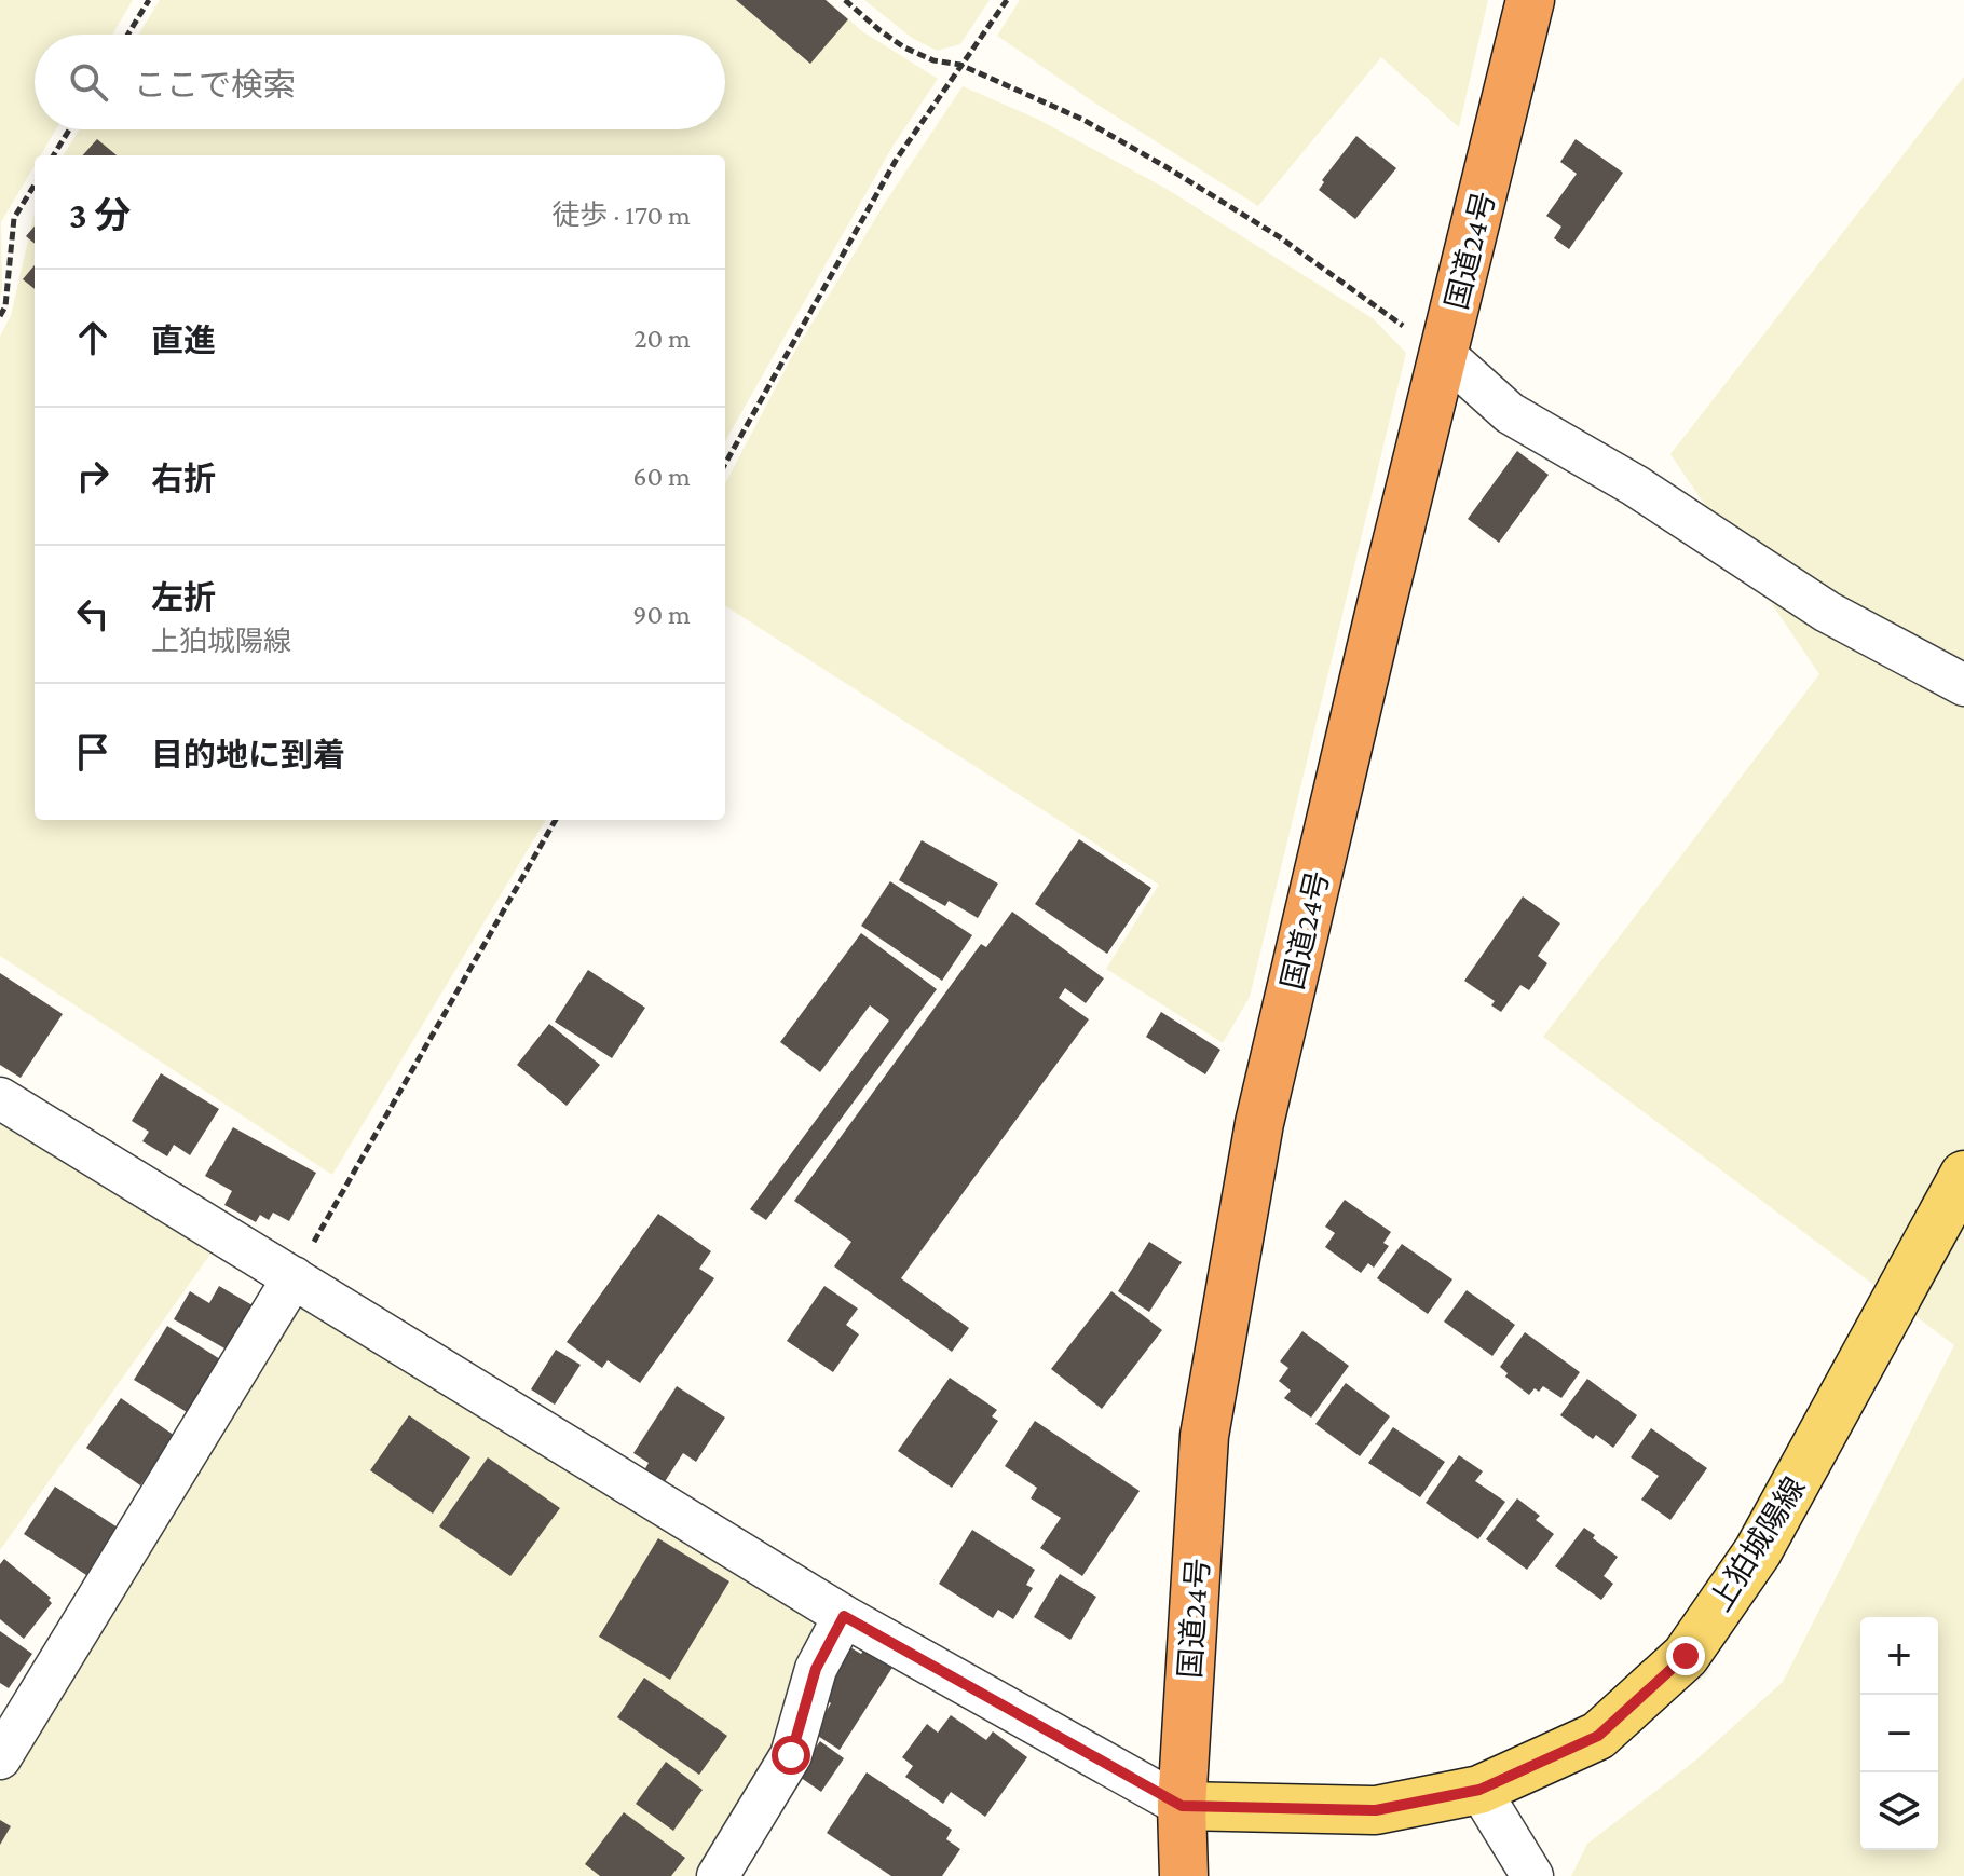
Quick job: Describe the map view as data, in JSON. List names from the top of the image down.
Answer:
{
  "streets": {
    "highway": ["国道24号"],
    "main road": ["上狛城陽線"]
  },
  "crossings": [
    ["国道24号", "上狛城陽線"]
  ],
  "page": {
    "search": "ここで検索",
    "heading": ["3 分", "徒歩 · 170 m"],
    "list": [
      ["直進", "20 m"],
      ["右折", "60 m"],
      ["左折", "上狛城陽線", "90 m"],
      "目的地に到着"
    ],
    "map_buttons": ["+", "−"]
  }
}
